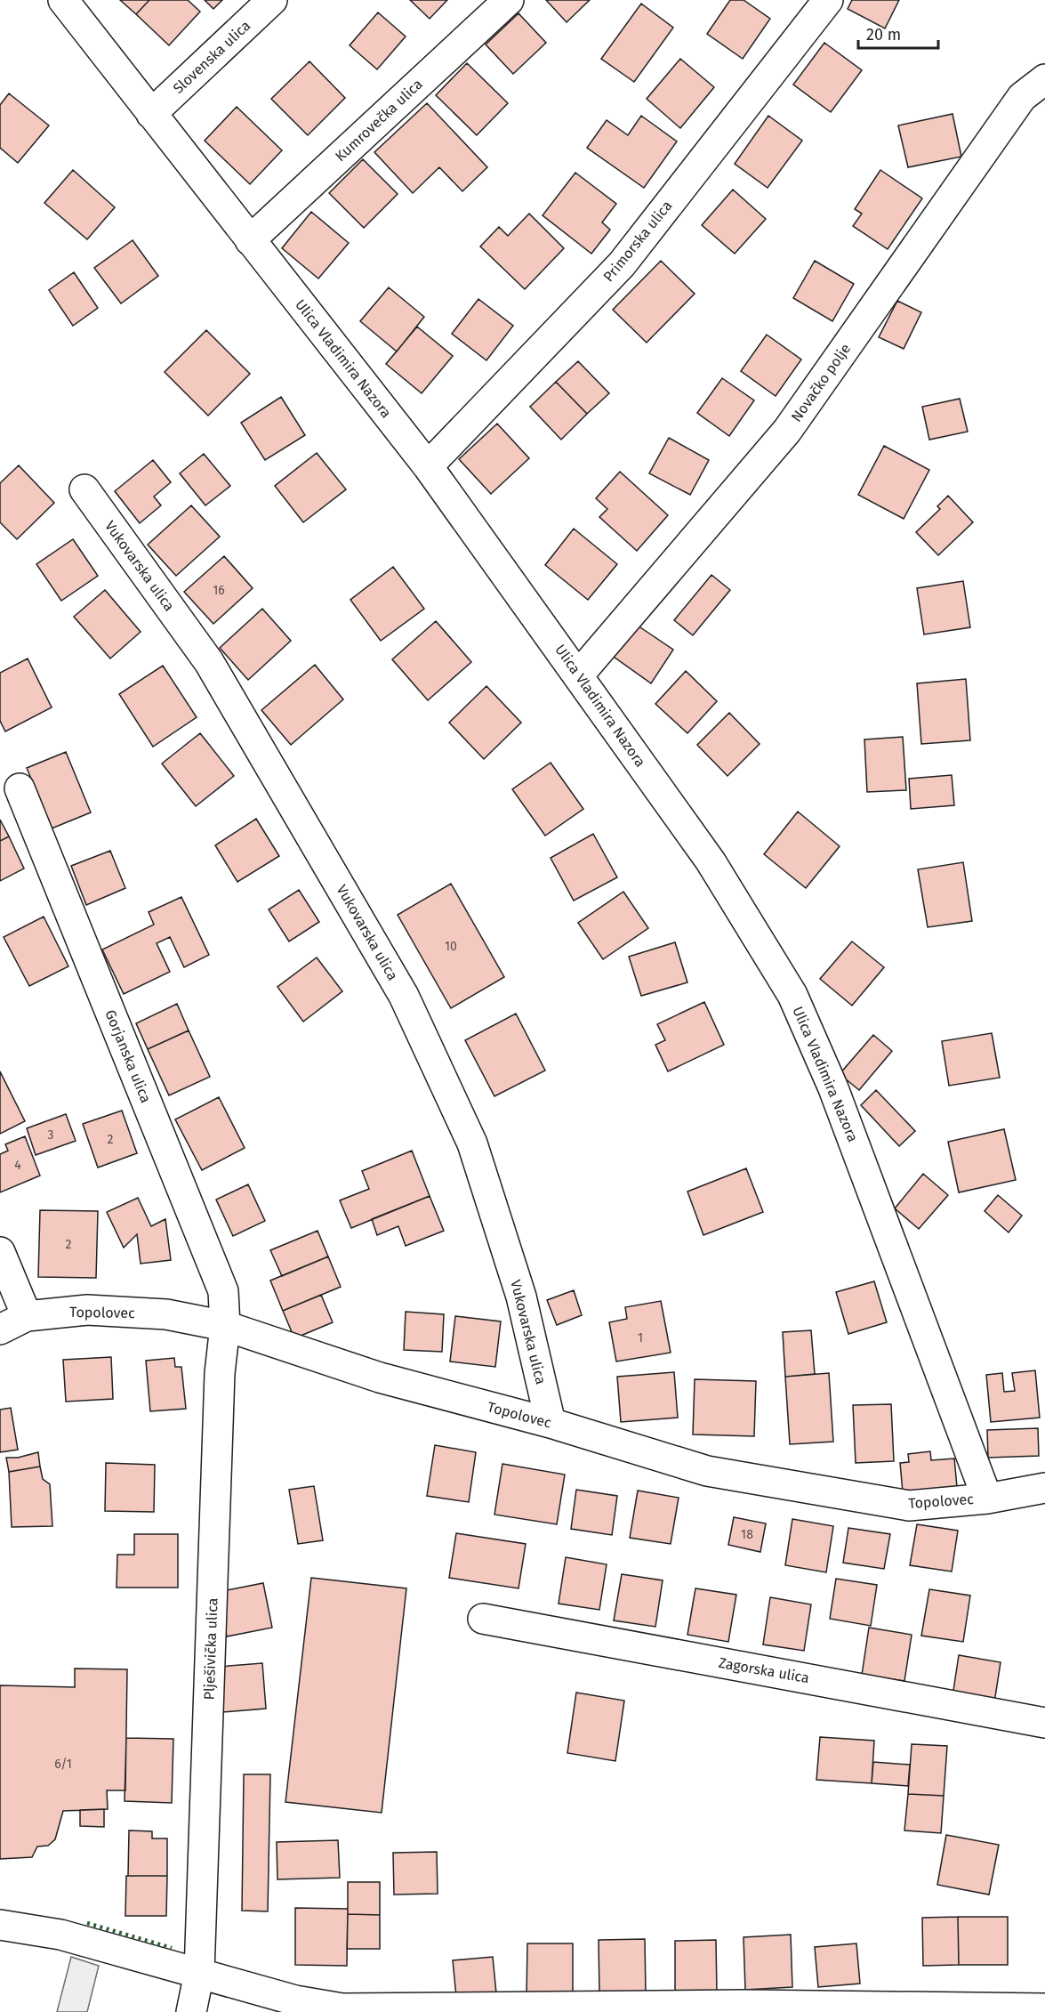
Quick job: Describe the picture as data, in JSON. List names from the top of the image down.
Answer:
{
  "streets": {
    "street": [
      "Slovenska ulica",
      "Kumrovečka ulica",
      "Primorska ulica",
      "Ulica Vladimira Nazora",
      "Novačko polje",
      "Vukovarska ulica",
      "Gorjanska ulica",
      "Topolovec",
      "Plješivička ulica",
      "Zagorska ulica"
    ]
  },
  "crossings": [
    ["Slovenska ulica", "Ulica Vladimira Nazora"],
    ["Kumrovečka ulica", "Ulica Vladimira Nazora"],
    ["Primorska ulica", "Ulica Vladimira Nazora"],
    ["Ulica Vladimira Nazora", "Novačko polje"],
    ["Ulica Vladimira Nazora", "Topolovec"],
    ["Vukovarska ulica", "Topolovec"],
    ["Gorjanska ulica", "Topolovec"],
    ["Gorjanska ulica", "Plješivička ulica"],
    ["Topolovec", "Plješivička ulica"]
  ],
  "house_numbers": [
    "16",
    "10",
    "3",
    "2",
    "4",
    "2",
    "1",
    "18",
    "6/1"
  ],
  "scale_bar": "20 m"
}
